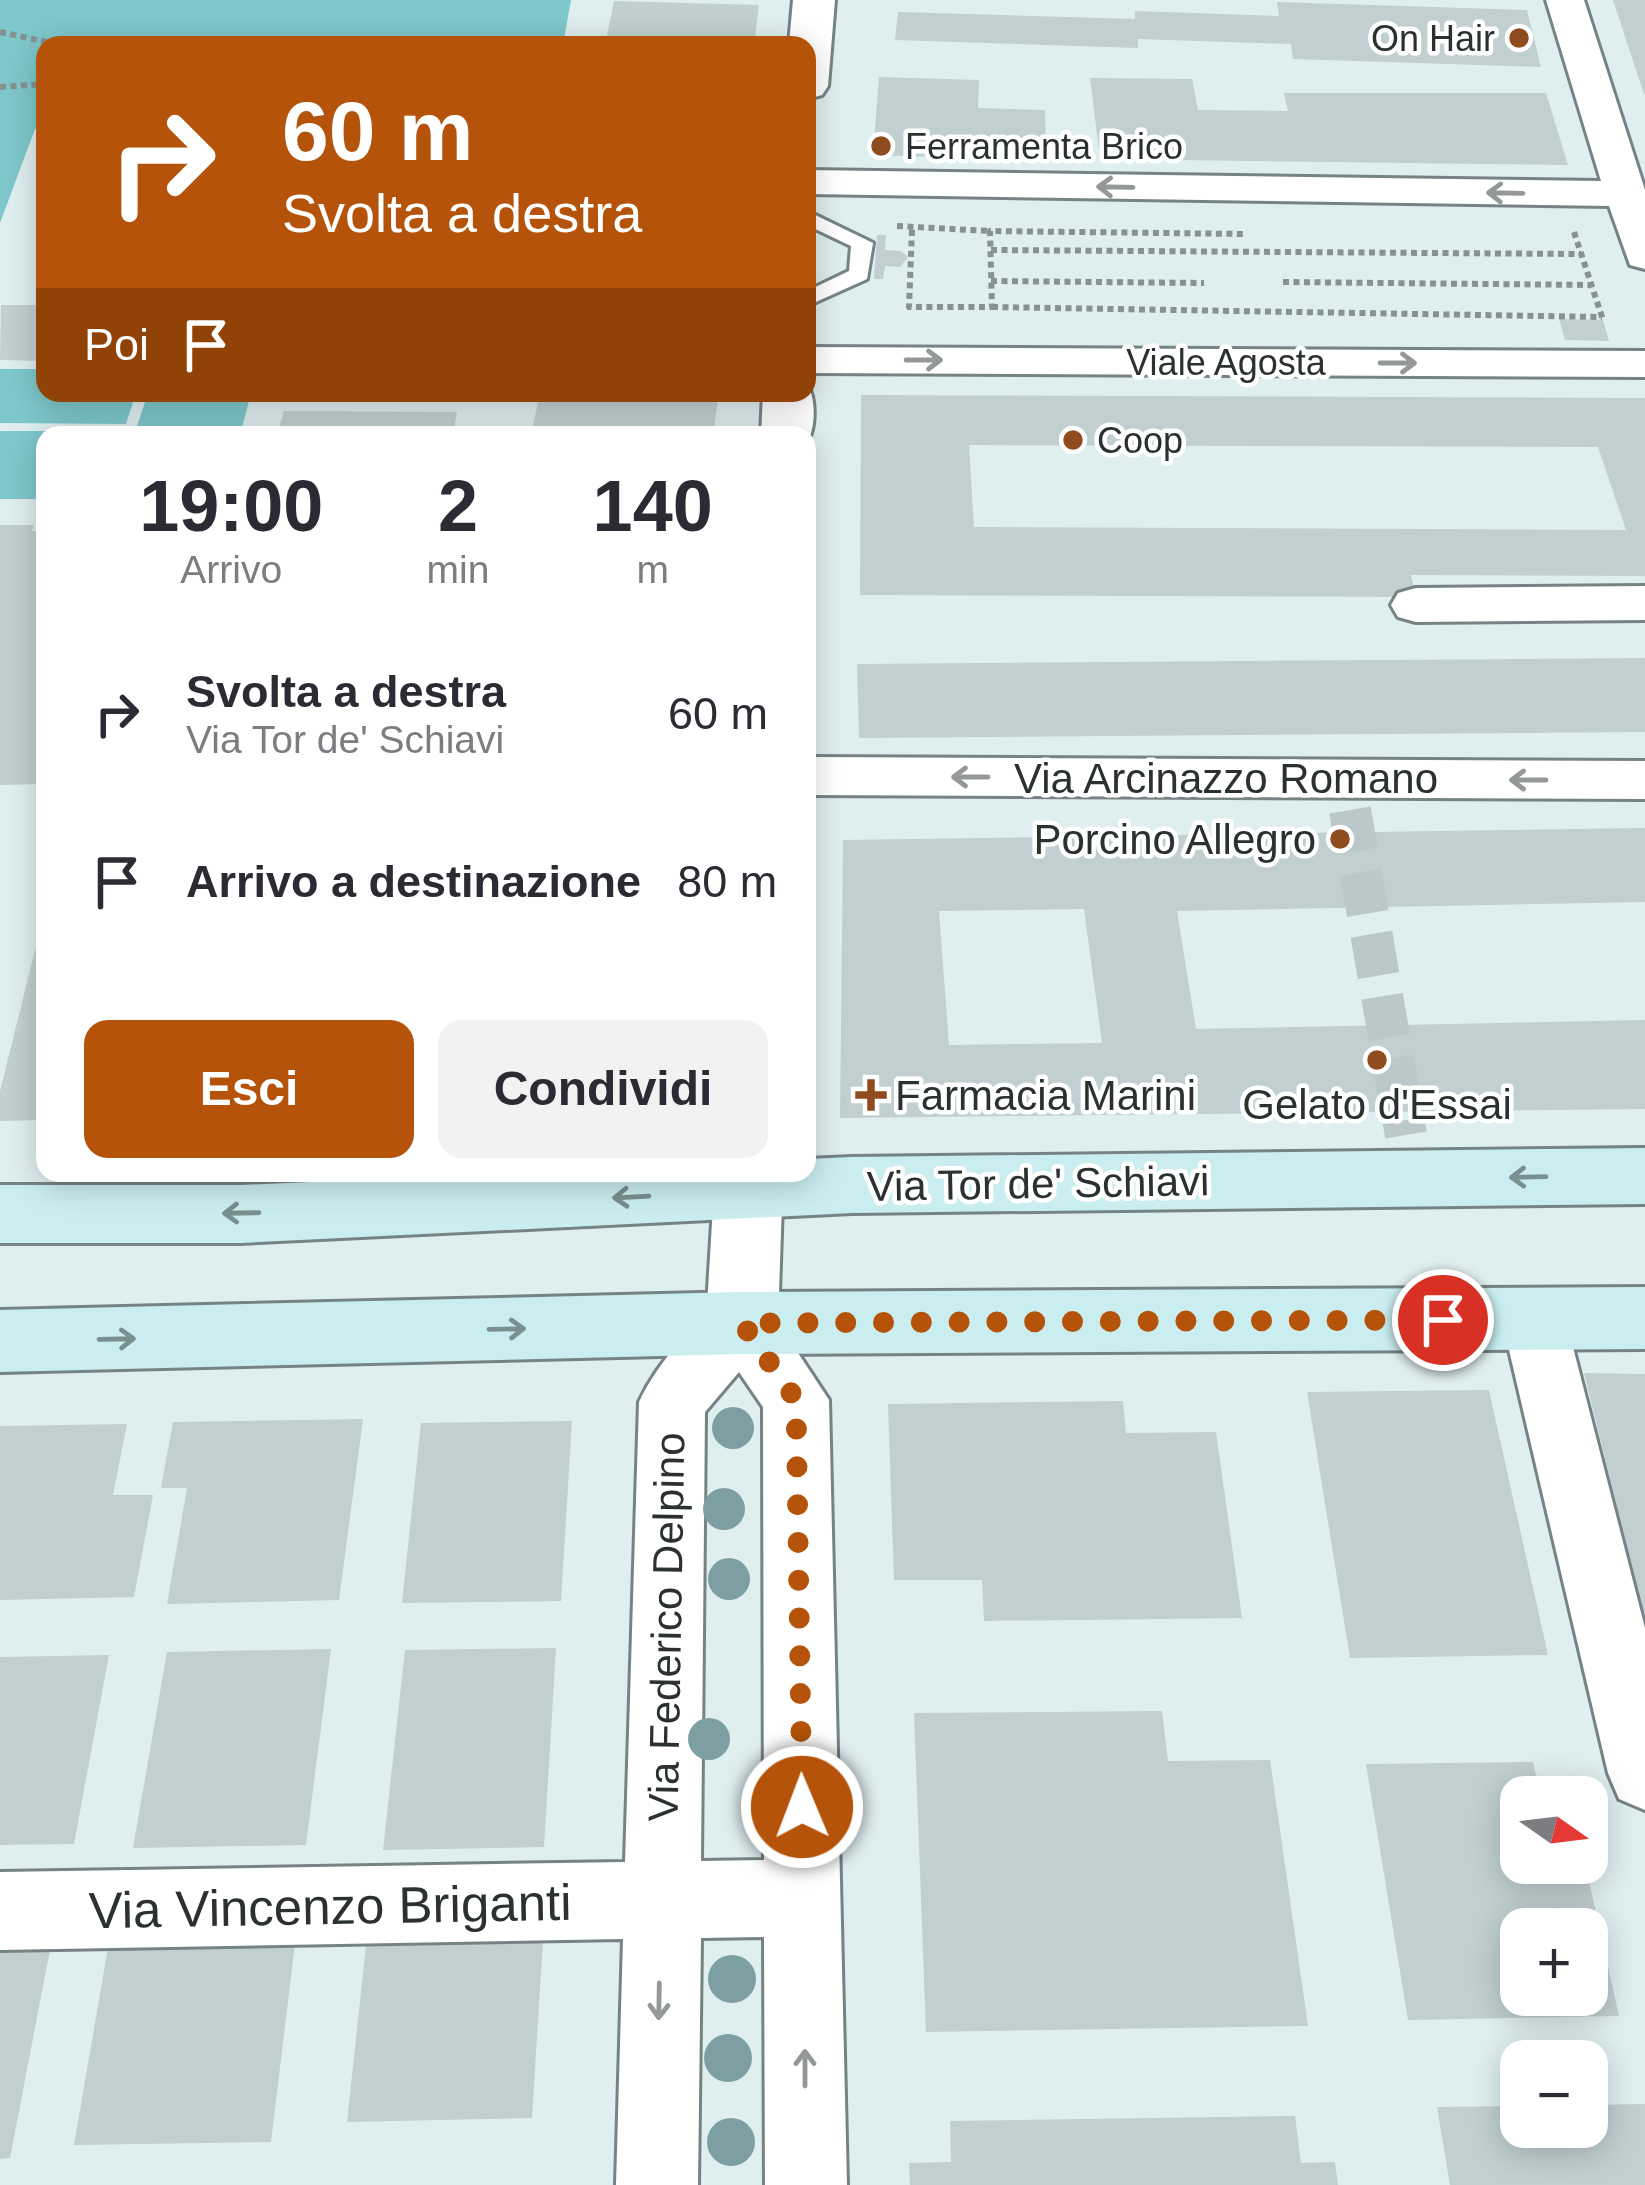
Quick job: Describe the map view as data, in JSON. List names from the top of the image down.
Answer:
{
  "streets": {
    "main road": ["Via Tor de' Schiavi"],
    "street": [
      "Viale Agosta",
      "Via Arcinazzo Romano",
      "Via Federico Delpino",
      "Via Vincenzo Briganti"
    ]
  },
  "crossings": [
    ["Via Federico Delpino", "Via Vincenzo Briganti"]
  ],
  "one_way": ["Via Arcinazzo Romano"],
  "places": {
    "other": [
      "On Hair",
      "Ferramenta Brico",
      "Coop",
      "Porcino Allegro",
      "Gelato d'Essai"
    ],
    "health": ["Farmacia Marini"]
  },
  "north": "right",
  "page": {
    "turn": ["60 m", "Svolta a destra"],
    "then": "Poi",
    "eta": [
      "19:00",
      "Arrivo",
      "2",
      "min",
      "140",
      "m"
    ],
    "list": [
      {
        "name": "Svolta a destra",
        "note": "Via Tor de' Schiavi",
        "value": "60 m"
      },
      {
        "name": "Arrivo a destinazione",
        "value": "80 m"
      }
    ],
    "buttons": ["Esci", "Condividi"],
    "map_buttons": ["+", "−"]
  }
}
